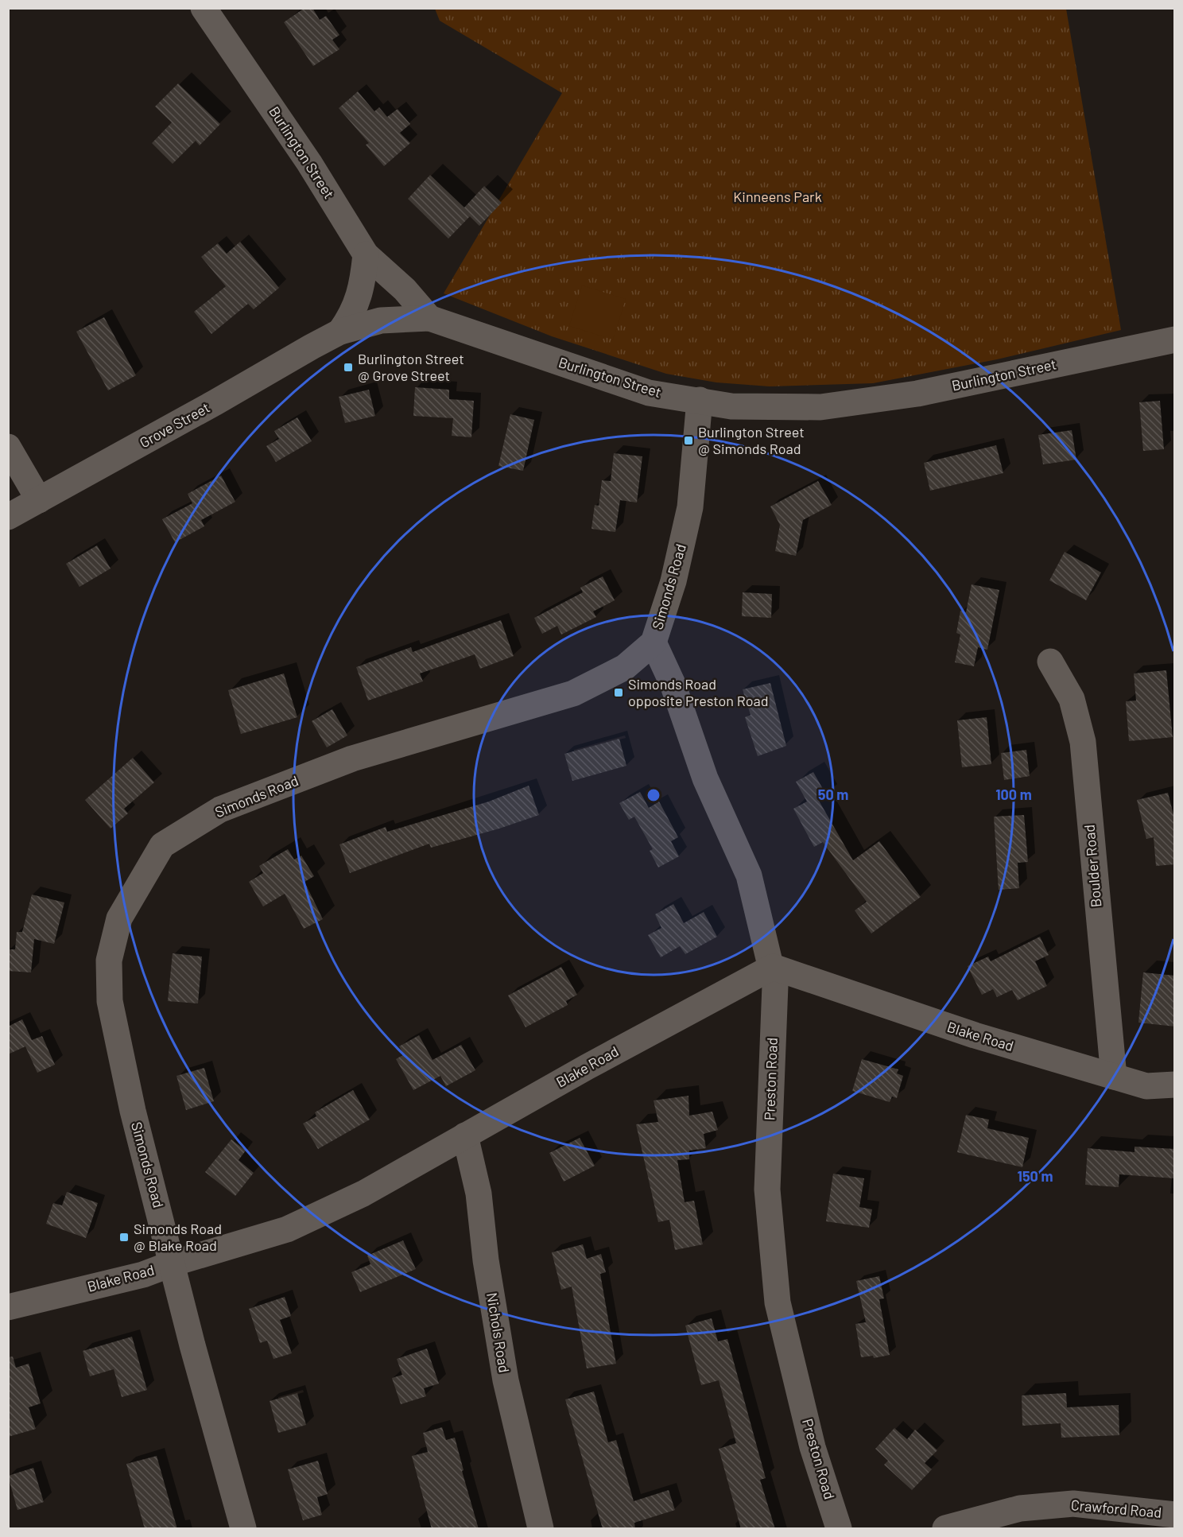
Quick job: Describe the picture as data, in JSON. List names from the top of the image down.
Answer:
{
  "streets": {
    "street": [
      "Burlington Street",
      "Grove Street",
      "Simonds Road",
      "Boulder Road",
      "Blake Road",
      "Preston Road",
      "Nichols Road",
      "Crawford Road"
    ]
  },
  "crossings": [
    ["Burlington Street", "Grove Street"],
    ["Burlington Street", "Simonds Road"],
    ["Simonds Road", "Blake Road"],
    ["Simonds Road", "Preston Road"],
    ["Boulder Road", "Blake Road"],
    ["Blake Road", "Preston Road"],
    ["Blake Road", "Nichols Road"]
  ],
  "parks": ["Kinneens Park"],
  "places": {
    "transit": [
      "Burlington Street @ Grove Street",
      "Burlington Street @ Simonds Road",
      "Simonds Road opposite Preston Road",
      "Simonds Road @ Blake Road"
    ]
  },
  "rings": ["50 m", "100 m", "150 m"]
}
